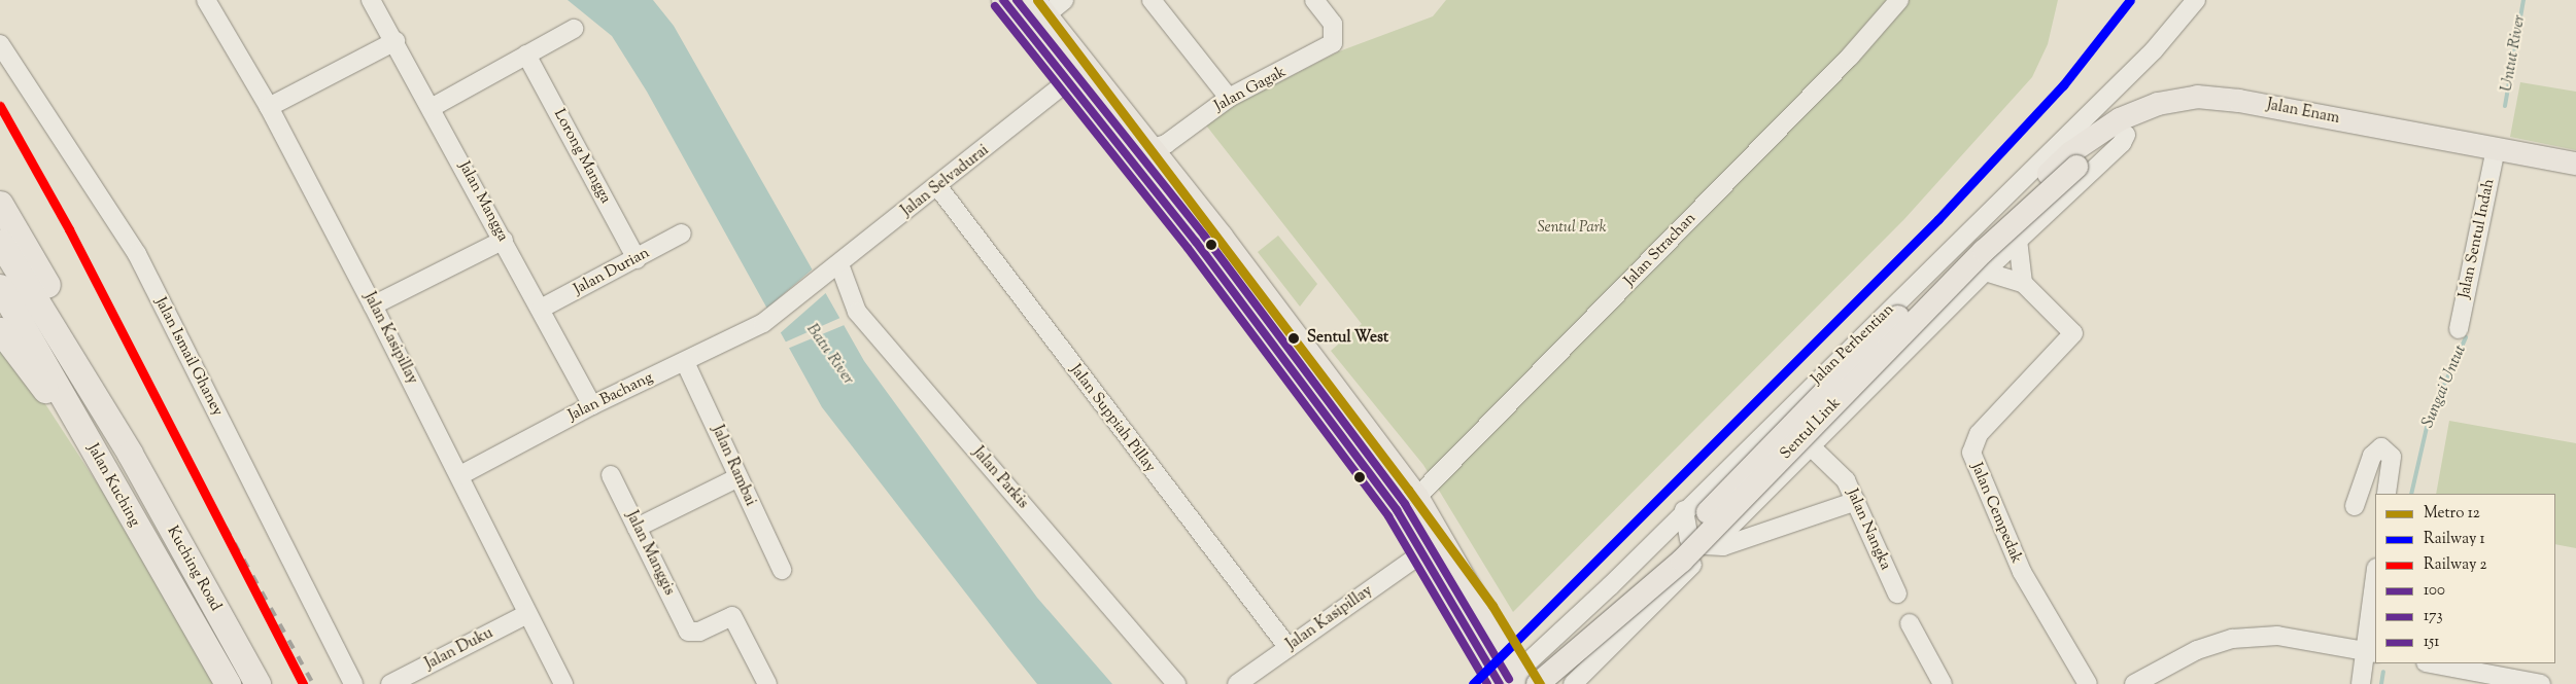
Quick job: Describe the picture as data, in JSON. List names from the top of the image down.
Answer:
{
  "streets": {
    "highway": ["Jalan Kuching", "Kuching Road"],
    "main road": ["Jalan Enam", "Sentul Link"],
    "street": [
      "Jalan Gagak",
      "Lorong Mangga",
      "Jalan Selvadurai",
      "Jalan Mangga",
      "Jalan Sentul Indah",
      "Jalan Strachan",
      "Jalan Durian",
      "Jalan Kasipillay",
      "Jalan Perhentian",
      "Jalan Ismail Ghaney",
      "Jalan Bachang",
      "Jalan Suppiah Pillay",
      "Jalan Rambai",
      "Jalan Parkis",
      "Jalan Cempedak",
      "Jalan Nangka",
      "Jalan Manggis",
      "Jalan Duku"
    ]
  },
  "crossings": [
    ["Jalan Enam", "Jalan Sentul Indah"],
    ["Jalan Enam", "Jalan Perhentian"],
    ["Jalan Enam", "Sentul Link"],
    ["Lorong Mangga", "Jalan Durian"],
    ["Jalan Selvadurai", "Jalan Bachang"],
    ["Jalan Selvadurai", "Jalan Suppiah Pillay"],
    ["Jalan Selvadurai", "Jalan Parkis"],
    ["Jalan Mangga", "Jalan Durian"],
    ["Jalan Mangga", "Jalan Bachang"],
    ["Jalan Kasipillay", "Jalan Bachang"],
    ["Jalan Kasipillay", "Jalan Suppiah Pillay"],
    ["Jalan Kasipillay", "Jalan Duku"],
    ["Jalan Perhentian", "Sentul Link"],
    ["Jalan Bachang", "Jalan Rambai"],
    ["Jalan Kuching", "Kuching Road"]
  ],
  "water": ["Untut River", "Batu River", "Sungai Untut"],
  "parks": ["Sentul Park"],
  "places": ["Sentul West"],
  "lines": [
    "metro line 12",
    "rail line 1",
    "transit line 100",
    "transit line 151",
    "transit line 173",
    "rail line 2"
  ],
  "legend": [
    "Metro 12",
    "Railway 1",
    "Railway 2",
    "100",
    "173",
    "151"
  ]
}
